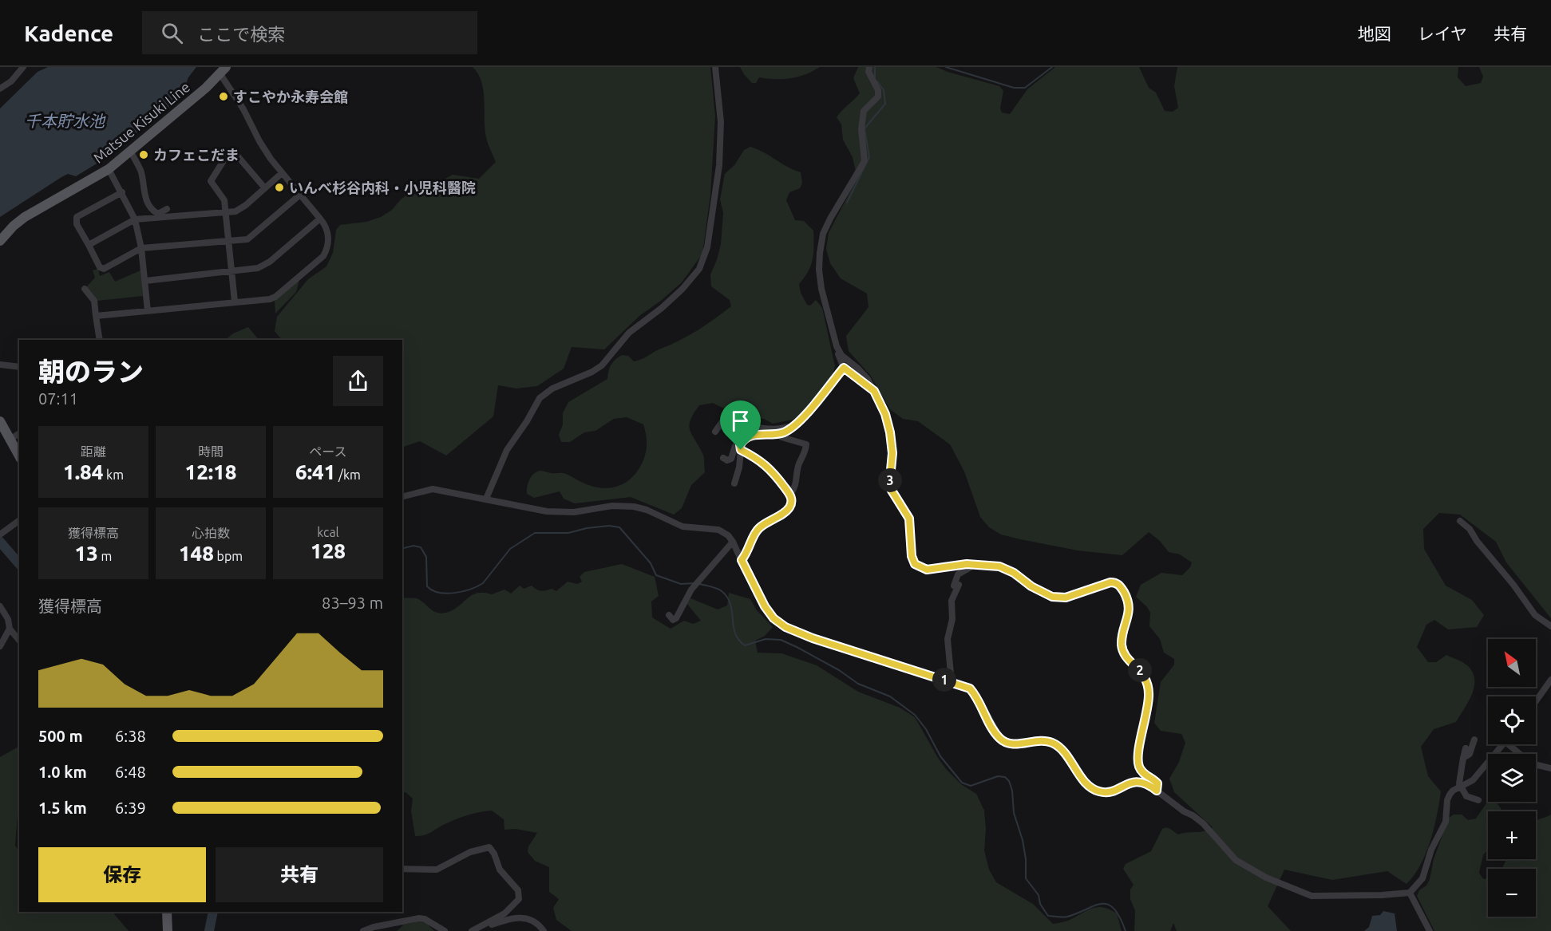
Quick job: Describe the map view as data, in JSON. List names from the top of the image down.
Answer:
{
  "streets": {
    "main road": ["Matsue Kisuki Line"]
  },
  "water": ["千本貯水池"],
  "places": ["すこやか永寿会館", "カフェこだま", "いんべ杉谷内科・小児科醫院"],
  "north": "top left",
  "page": {
    "header": "Kadence",
    "search": "ここで検索",
    "nav": ["地図", "レイヤ", "共有"],
    "heading": ["朝のラン", "07:11"],
    "stats": [
      ["距離", "1.84 km"],
      ["時間", "12:18"],
      ["ペース", "6:41 /km"],
      ["獲得標高", "13 m"],
      ["心拍数", "148 bpm"],
      ["kcal", "128"]
    ],
    "pins": ["3", "2", "1"],
    "chart": ["獲得標高", "83–93 m"],
    "map_buttons": ["+", "−"],
    "list": [
      {
        "name": "500 m",
        "note": "6:38"
      },
      {
        "name": "1.0 km",
        "note": "6:48"
      },
      {
        "name": "1.5 km",
        "note": "6:39"
      }
    ],
    "buttons": ["保存", "共有"]
  }
}
